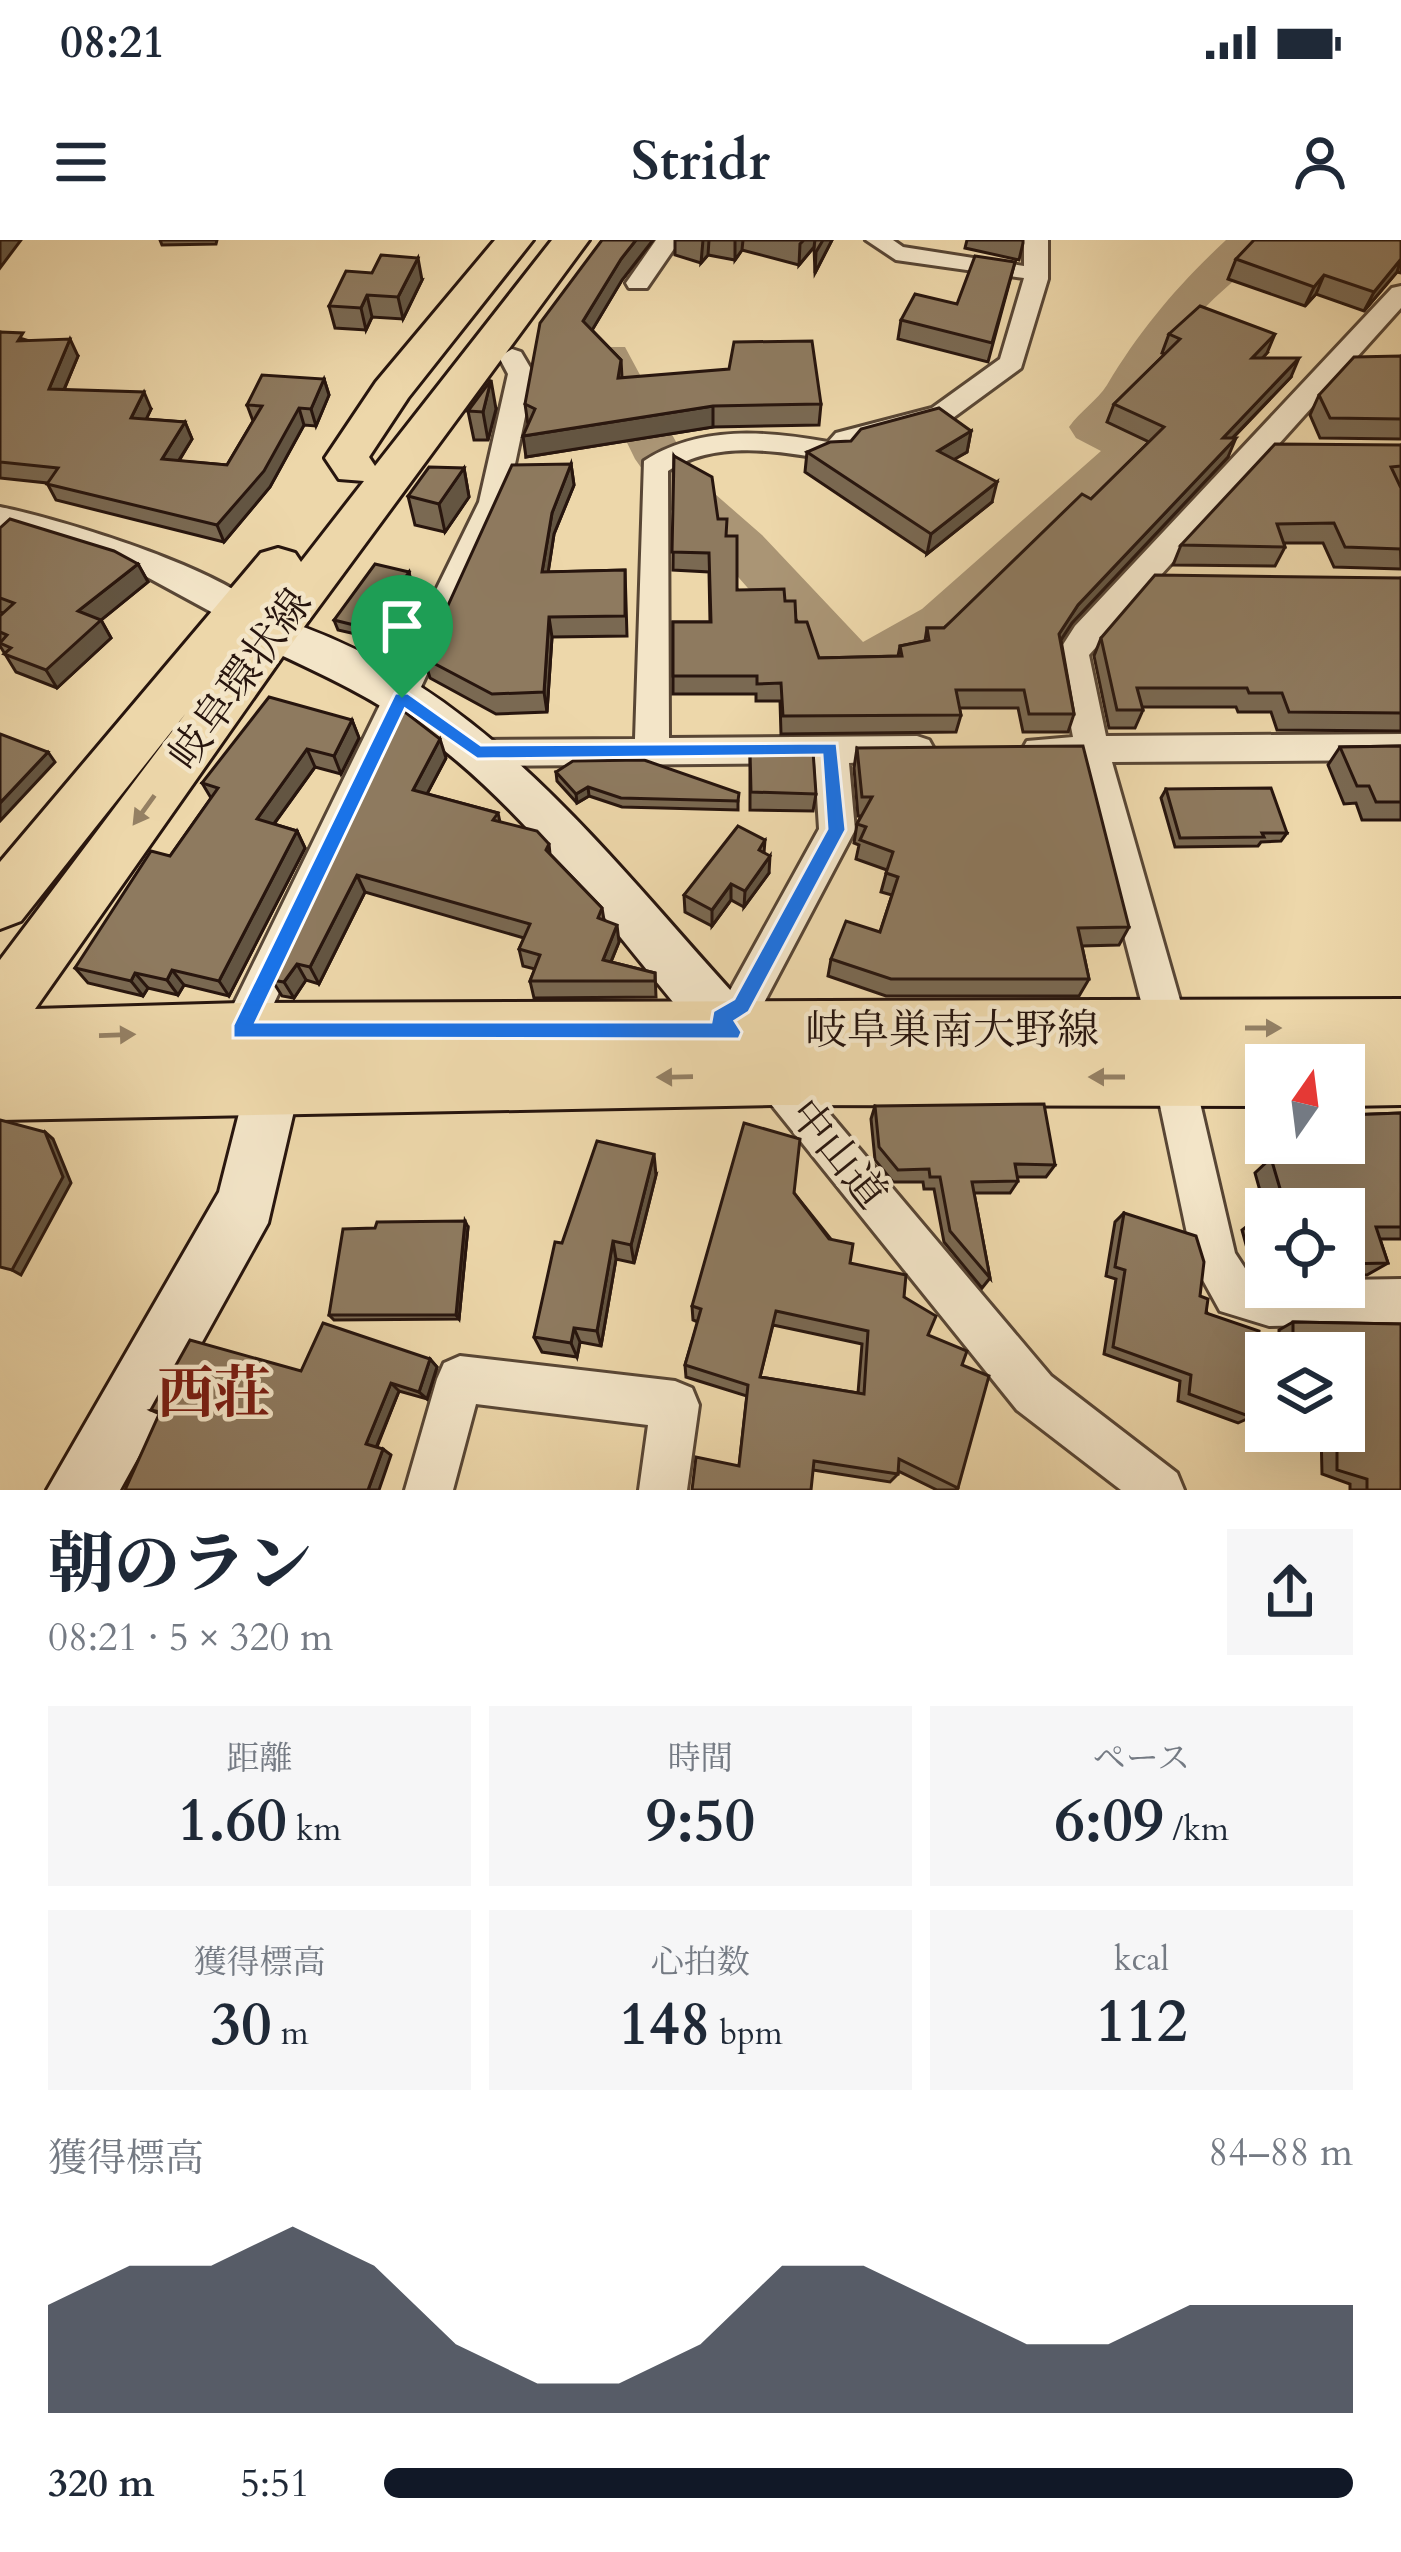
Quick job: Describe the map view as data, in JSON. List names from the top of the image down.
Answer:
{
  "streets": {
    "main road": ["岐阜環状線", "岐阜巣南大野線"],
    "street": ["中山道"]
  },
  "crossings": [
    ["岐阜環状線", "中山道"],
    ["岐阜巣南大野線", "中山道"]
  ],
  "districts": ["西荘"],
  "north": "top",
  "page": {
    "status": "08:21",
    "header": "Stridr",
    "heading": ["朝のラン", "08:21 · 5 × 320 m"],
    "stats": [
      ["距離", "1.60 km"],
      ["時間", "9:50"],
      ["ペース", "6:09 /km"],
      ["獲得標高", "30 m"],
      ["心拍数", "148 bpm"],
      ["kcal", "112"]
    ],
    "chart": ["獲得標高", "84–88 m"],
    "list": [
      {
        "name": "320 m",
        "note": "5:51"
      }
    ]
  }
}
